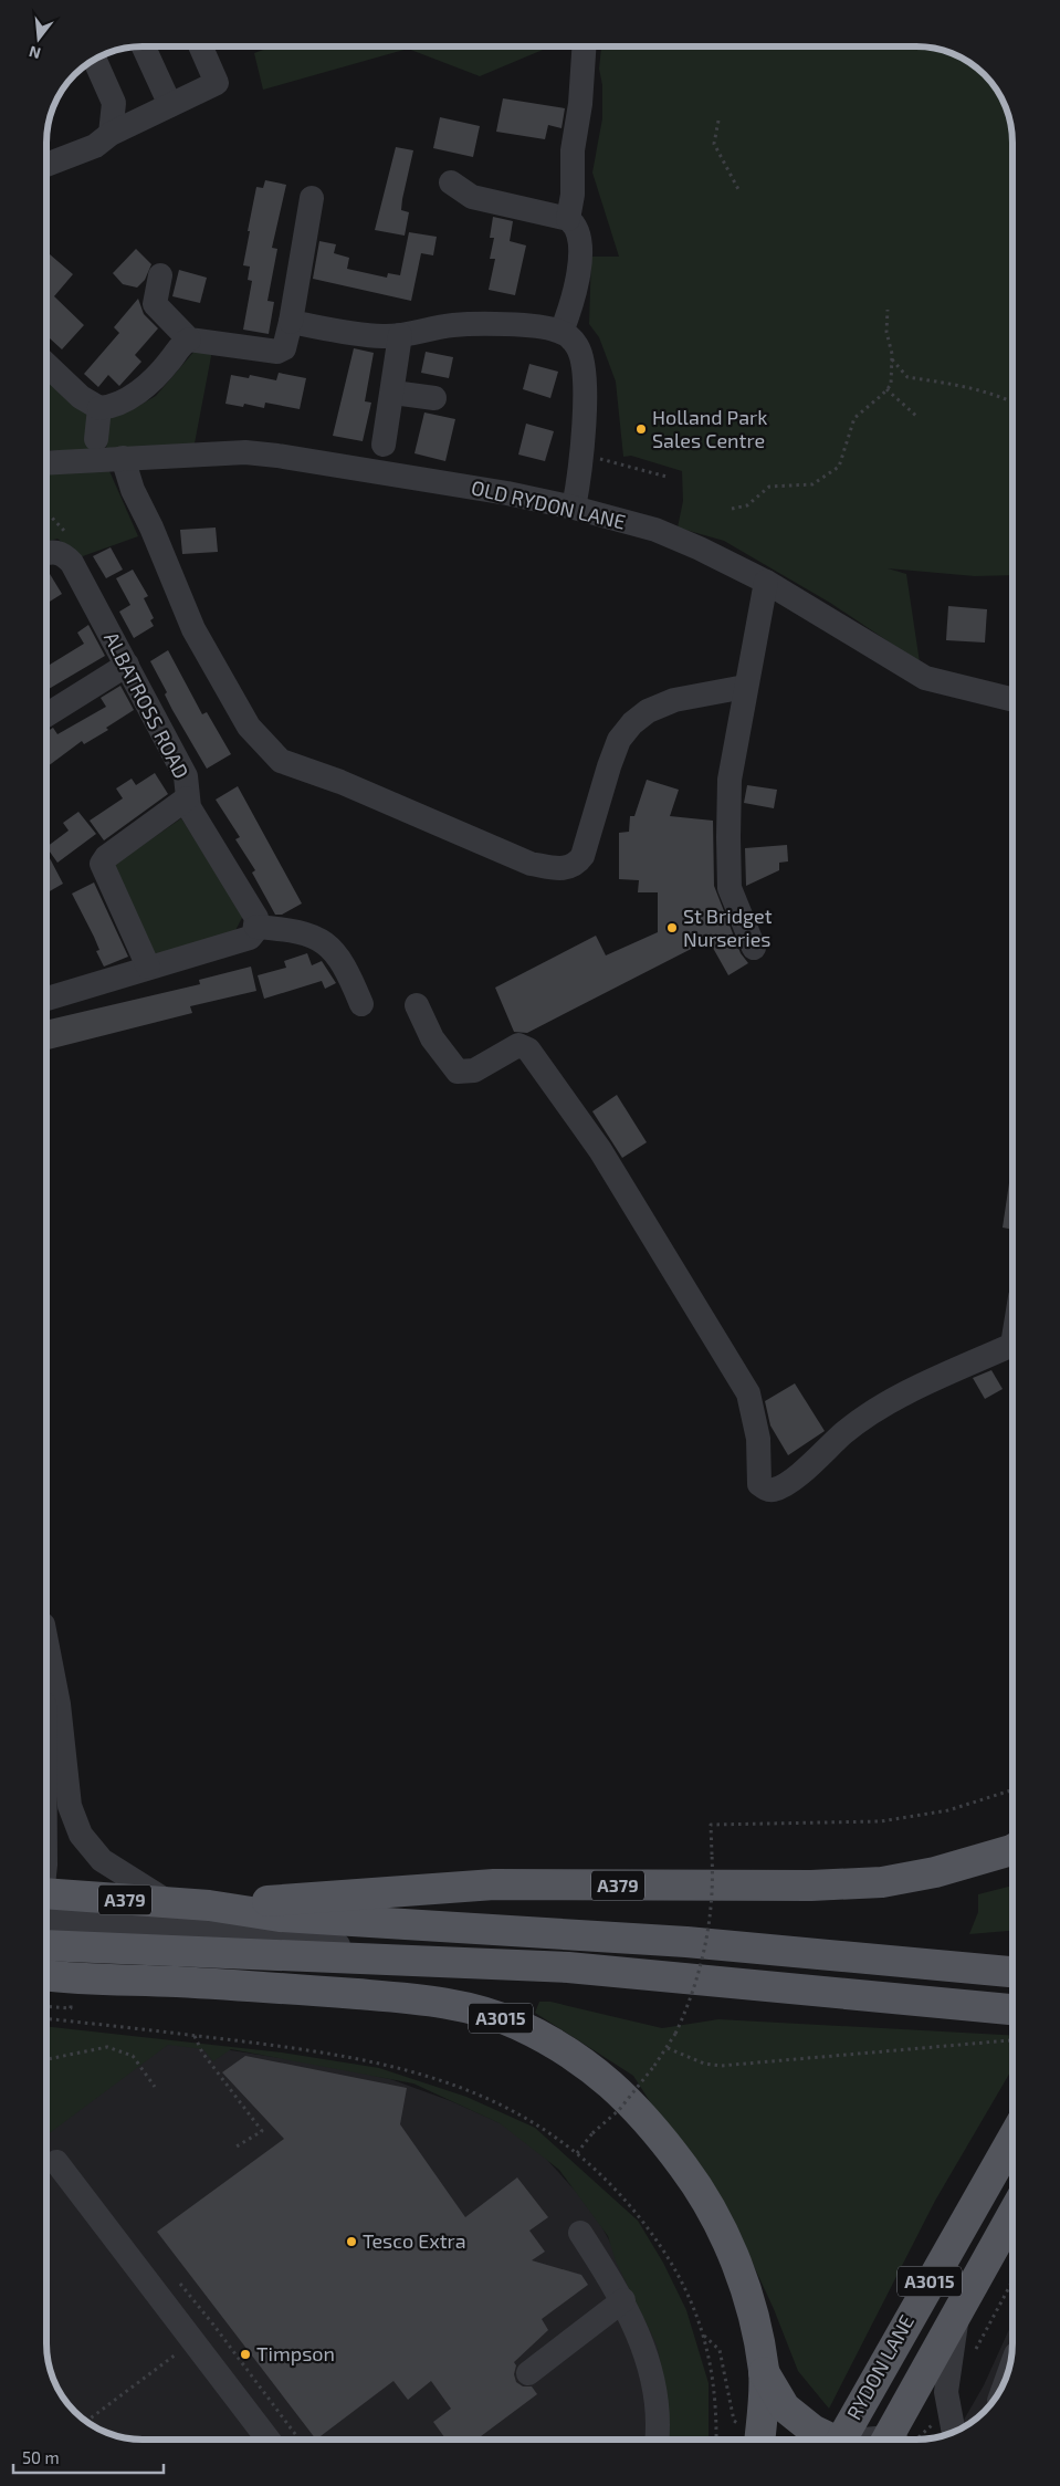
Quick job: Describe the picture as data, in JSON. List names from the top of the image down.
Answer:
{
  "streets": {
    "main road": ["A379", "A3015", "RYDON LANE"],
    "street": ["OLD RYDON LANE", "ALBATROSS ROAD"]
  },
  "places": [
    "Holland Park Sales Centre",
    "St Bridget Nurseries",
    "Tesco Extra",
    "Timpson"
  ],
  "scale_bar": "50 m",
  "north": "bottom"
}
